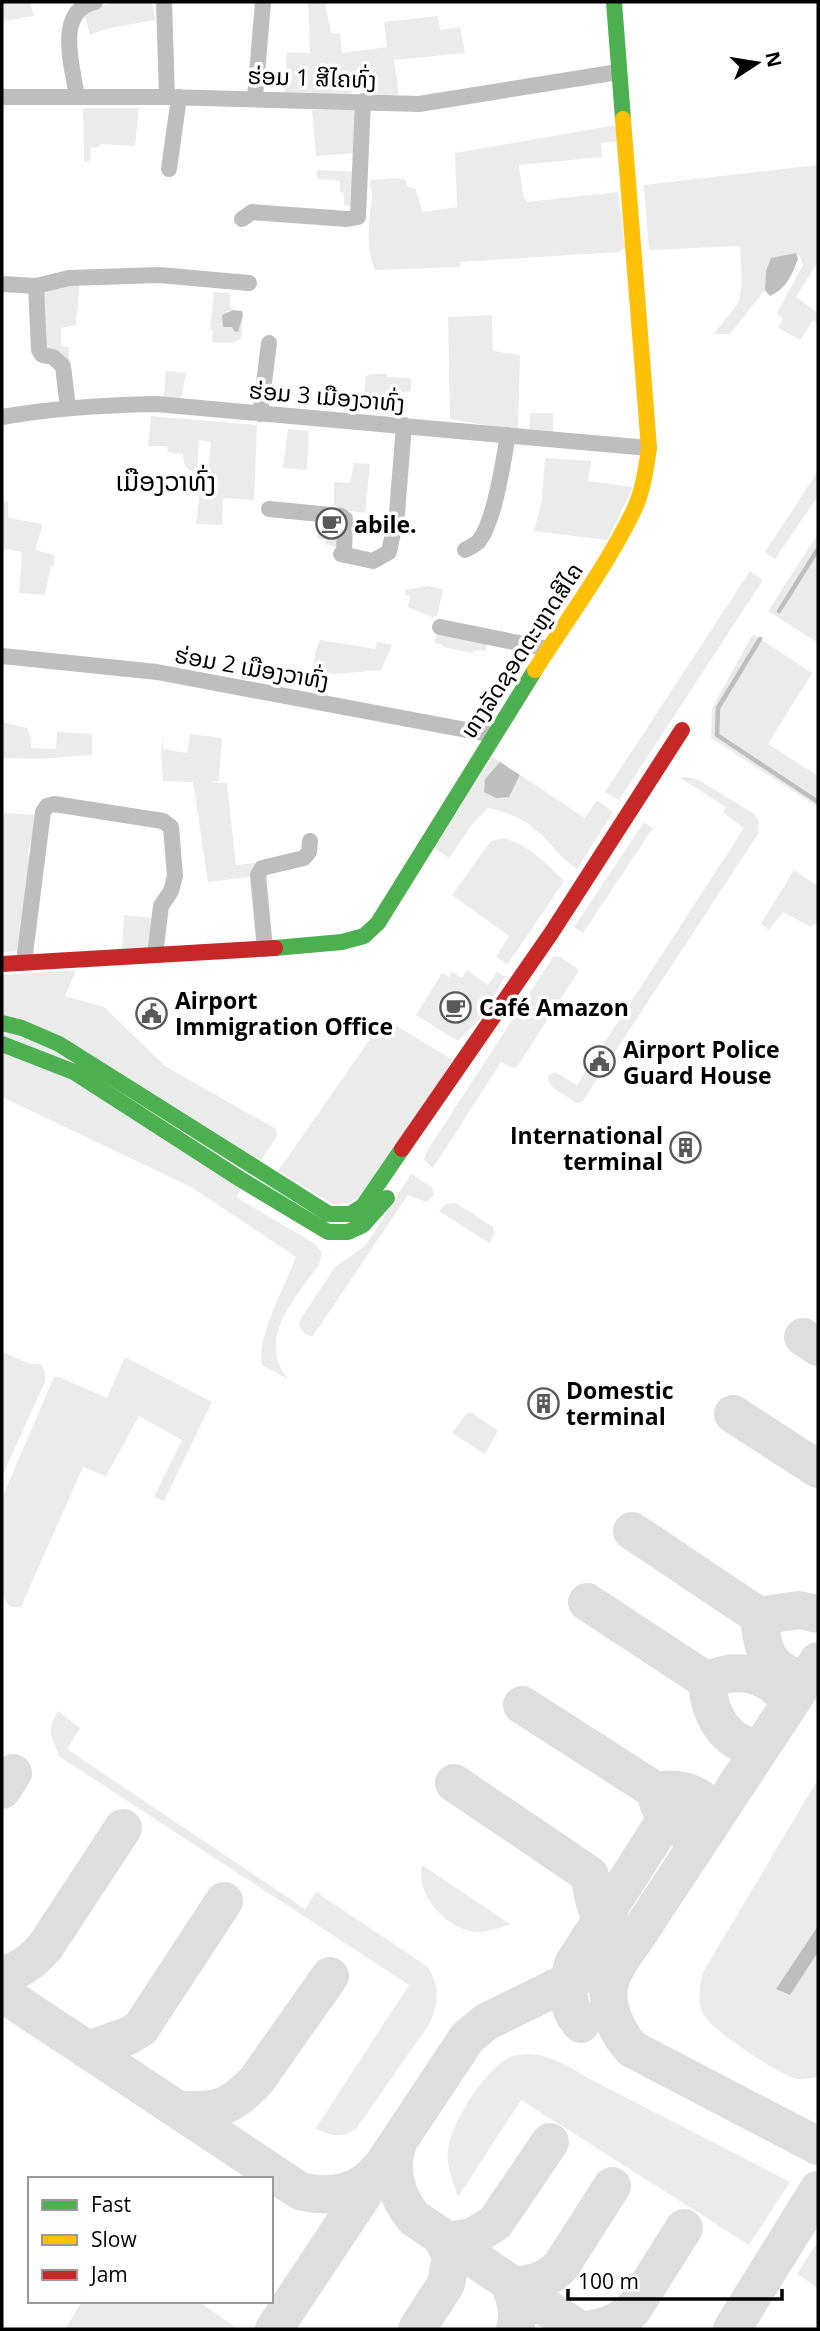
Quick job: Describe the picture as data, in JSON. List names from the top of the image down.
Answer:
{
  "streets": {
    "street": [
      "ຮ່ອມ 1 ສີໄຄທົ່ງ",
      "ຮ່ອມ 3 ເມືອງວາທົ່ງ",
      "ທາງລັດຊອດຕະຫຼາດສີໄຄ",
      "ຮ່ອມ 2 ເມືອງວາທົ່ງ"
    ]
  },
  "crossings": [
    ["ຮ່ອມ 1 ສີໄຄທົ່ງ", "ທາງລັດຊອດຕະຫຼາດສີໄຄ"],
    ["ຮ່ອມ 3 ເມືອງວາທົ່ງ", "ທາງລັດຊອດຕະຫຼາດສີໄຄ"],
    ["ທາງລັດຊອດຕະຫຼາດສີໄຄ", "ຮ່ອມ 2 ເມືອງວາທົ່ງ"]
  ],
  "districts": ["ເມືອງວາທົ່ງ"],
  "places": {
    "cafe": ["abile.", "Café Amazon"],
    "public building": ["Airport Immigration Office", "Airport Police Guard House"],
    "building": ["International terminal", "Domestic terminal"]
  },
  "legend": ["Fast", "Slow", "Jam"],
  "scale_bar": "100 m",
  "north": "right"
}
